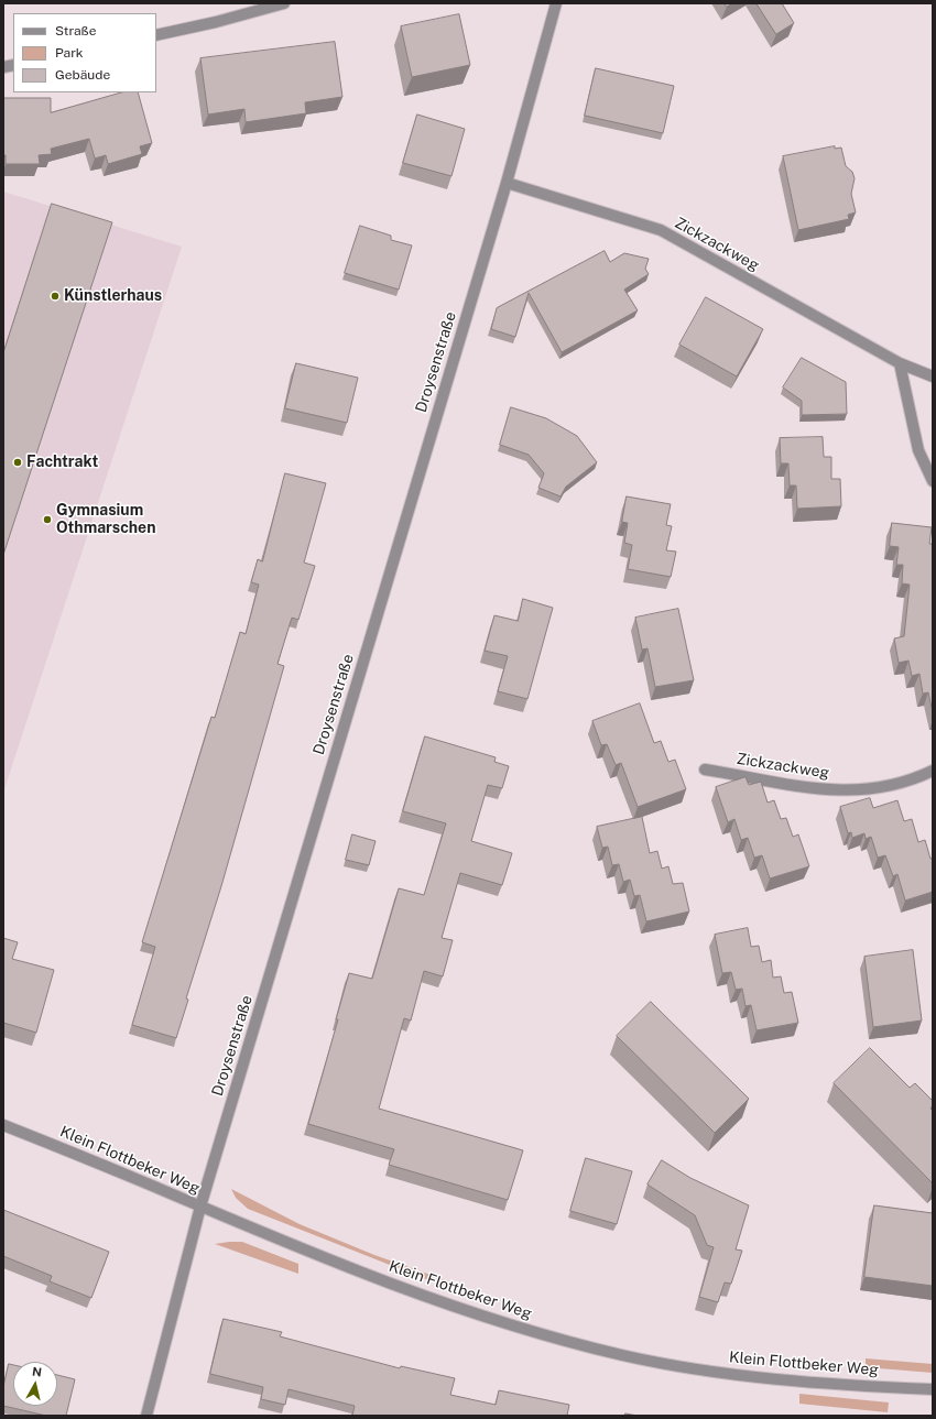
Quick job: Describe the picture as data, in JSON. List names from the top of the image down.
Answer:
{
  "streets": {
    "street": ["Zickzackweg", "Droysenstraße", "Klein Flottbeker Weg"]
  },
  "crossings": [
    ["Zickzackweg", "Droysenstraße"],
    ["Droysenstraße", "Klein Flottbeker Weg"]
  ],
  "places": ["Künstlerhaus", "Fachtrakt", "Gymnasium Othmarschen"],
  "legend": ["Straße", "Park", "Gebäude"],
  "north": "top"
}
